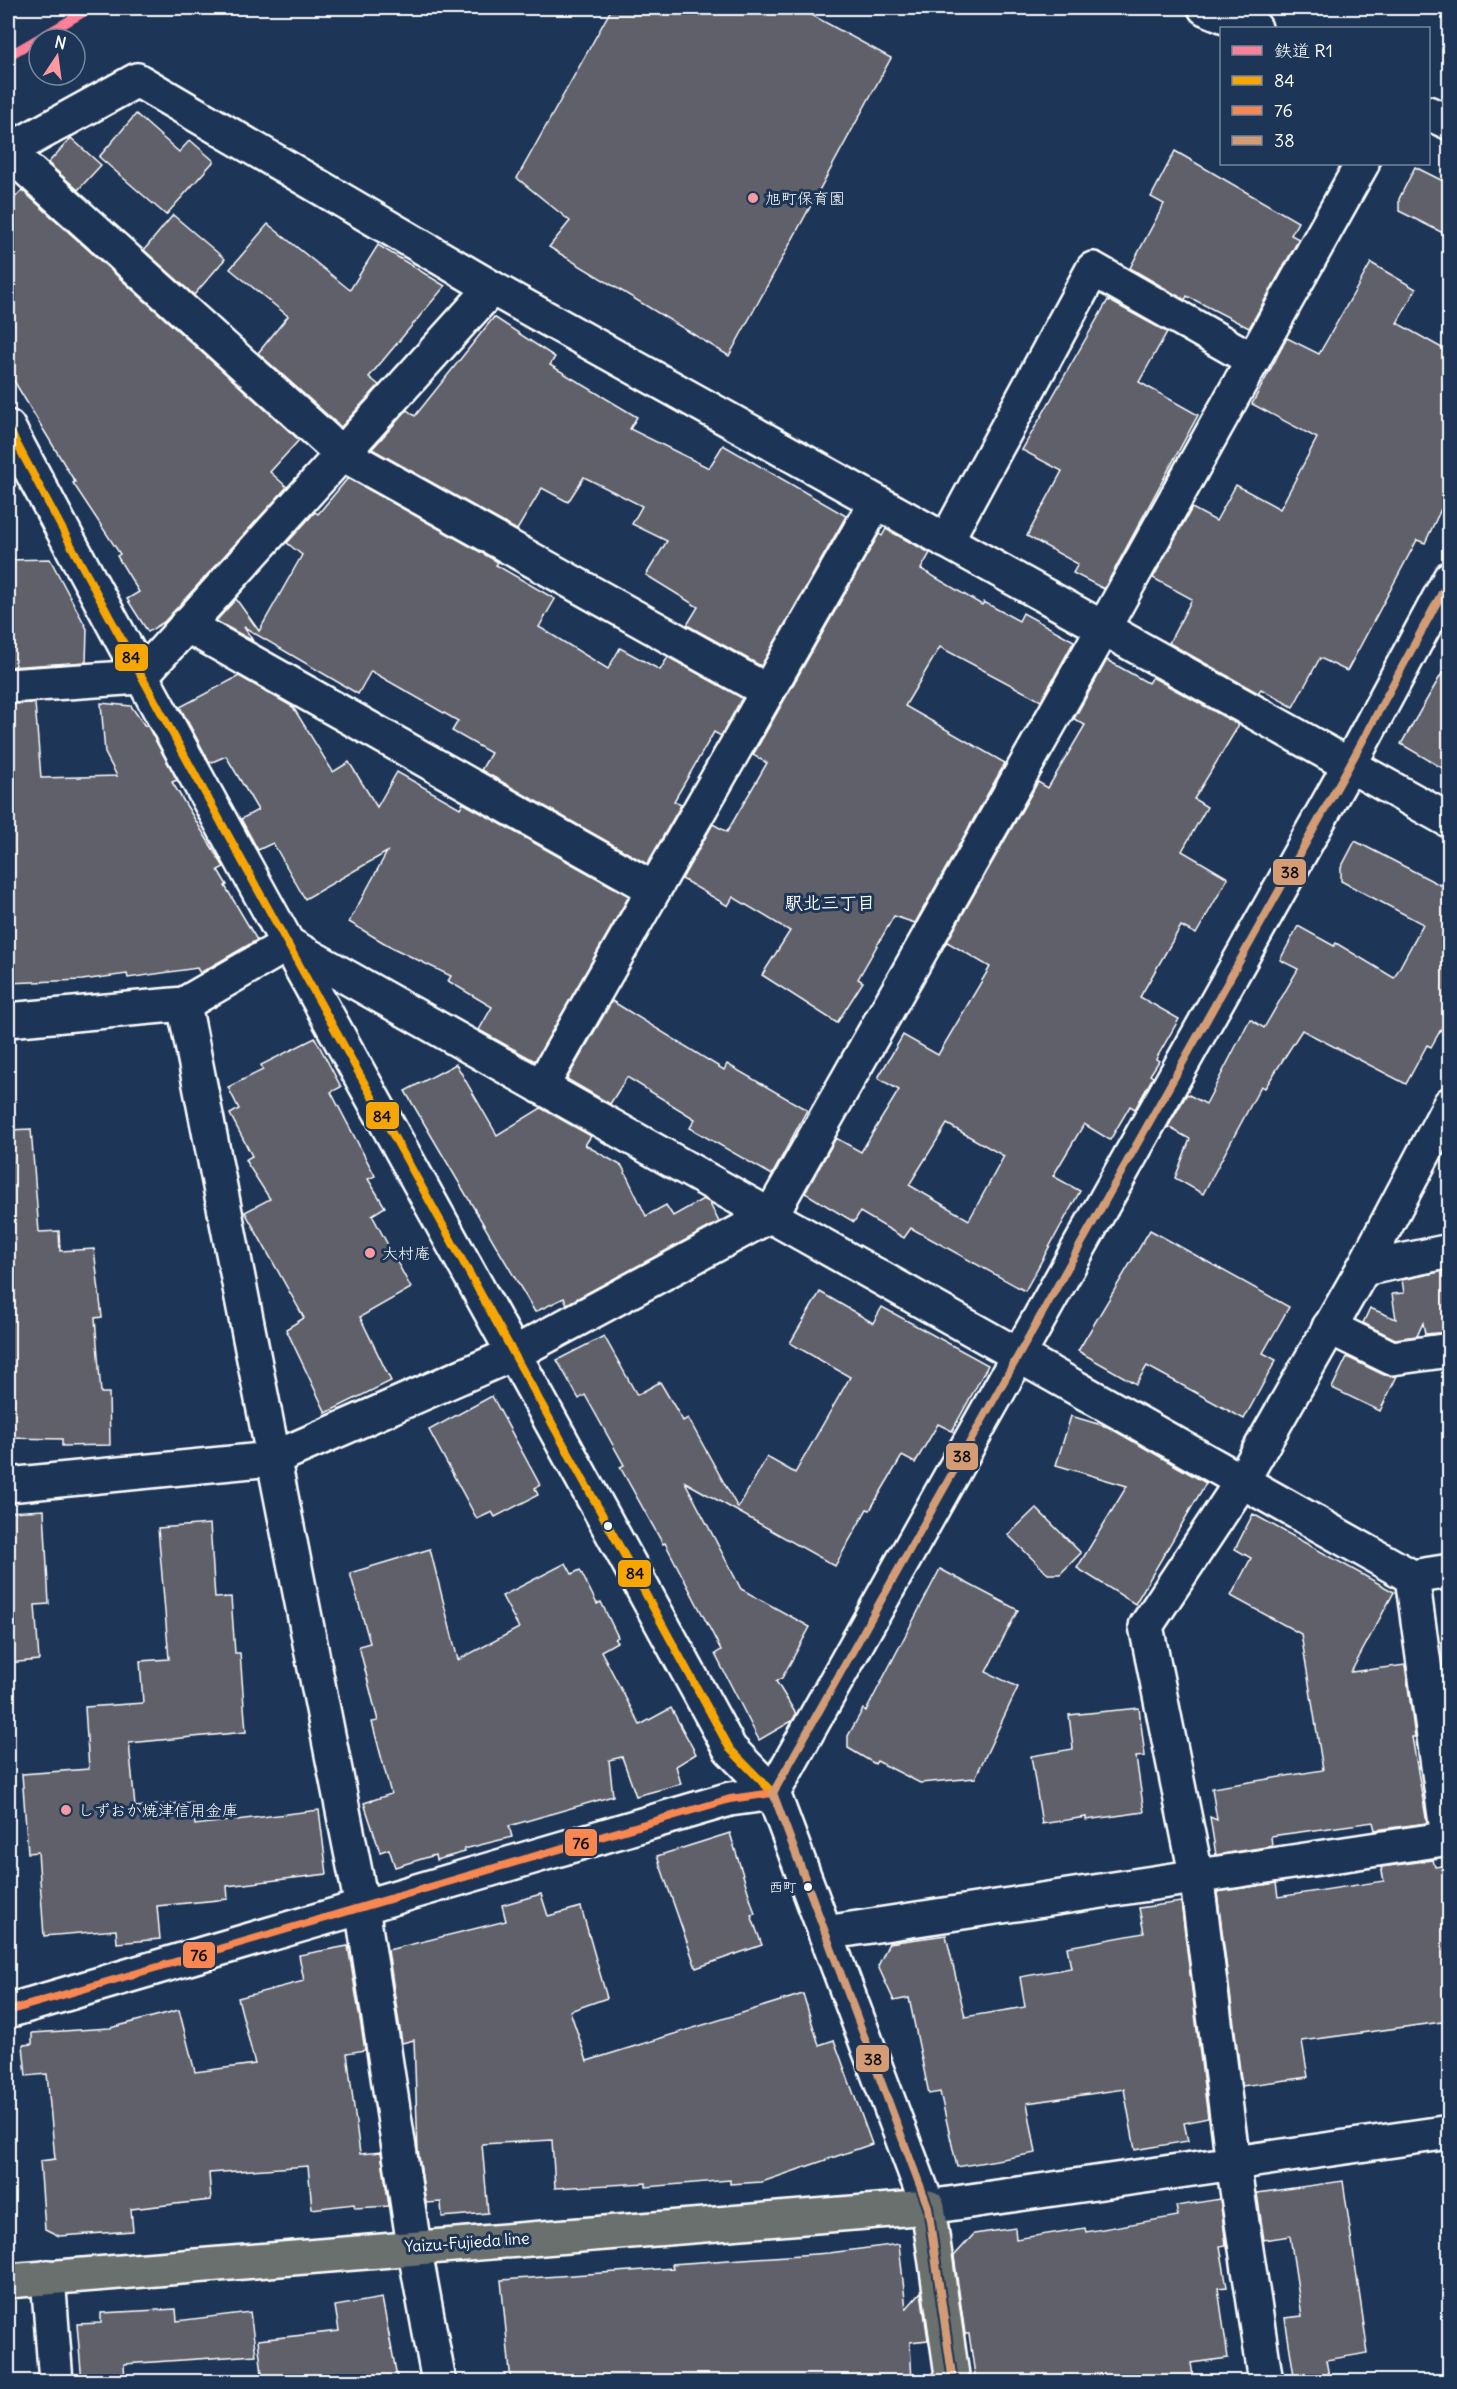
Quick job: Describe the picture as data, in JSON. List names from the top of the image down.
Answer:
{
  "streets": {
    "main road": ["Yaizu-Fujieda line"]
  },
  "districts": ["駅北三丁目"],
  "places": [
    "旭町保育園",
    "大村庵",
    "しずおか焼津信用金庫",
    "西町"
  ],
  "lines": [
    "rail line R1",
    "transit line 84",
    "transit line 38",
    "transit line 76"
  ],
  "legend": [
    "鉄道 R1",
    "84",
    "76",
    "38"
  ],
  "north": "top"
}
